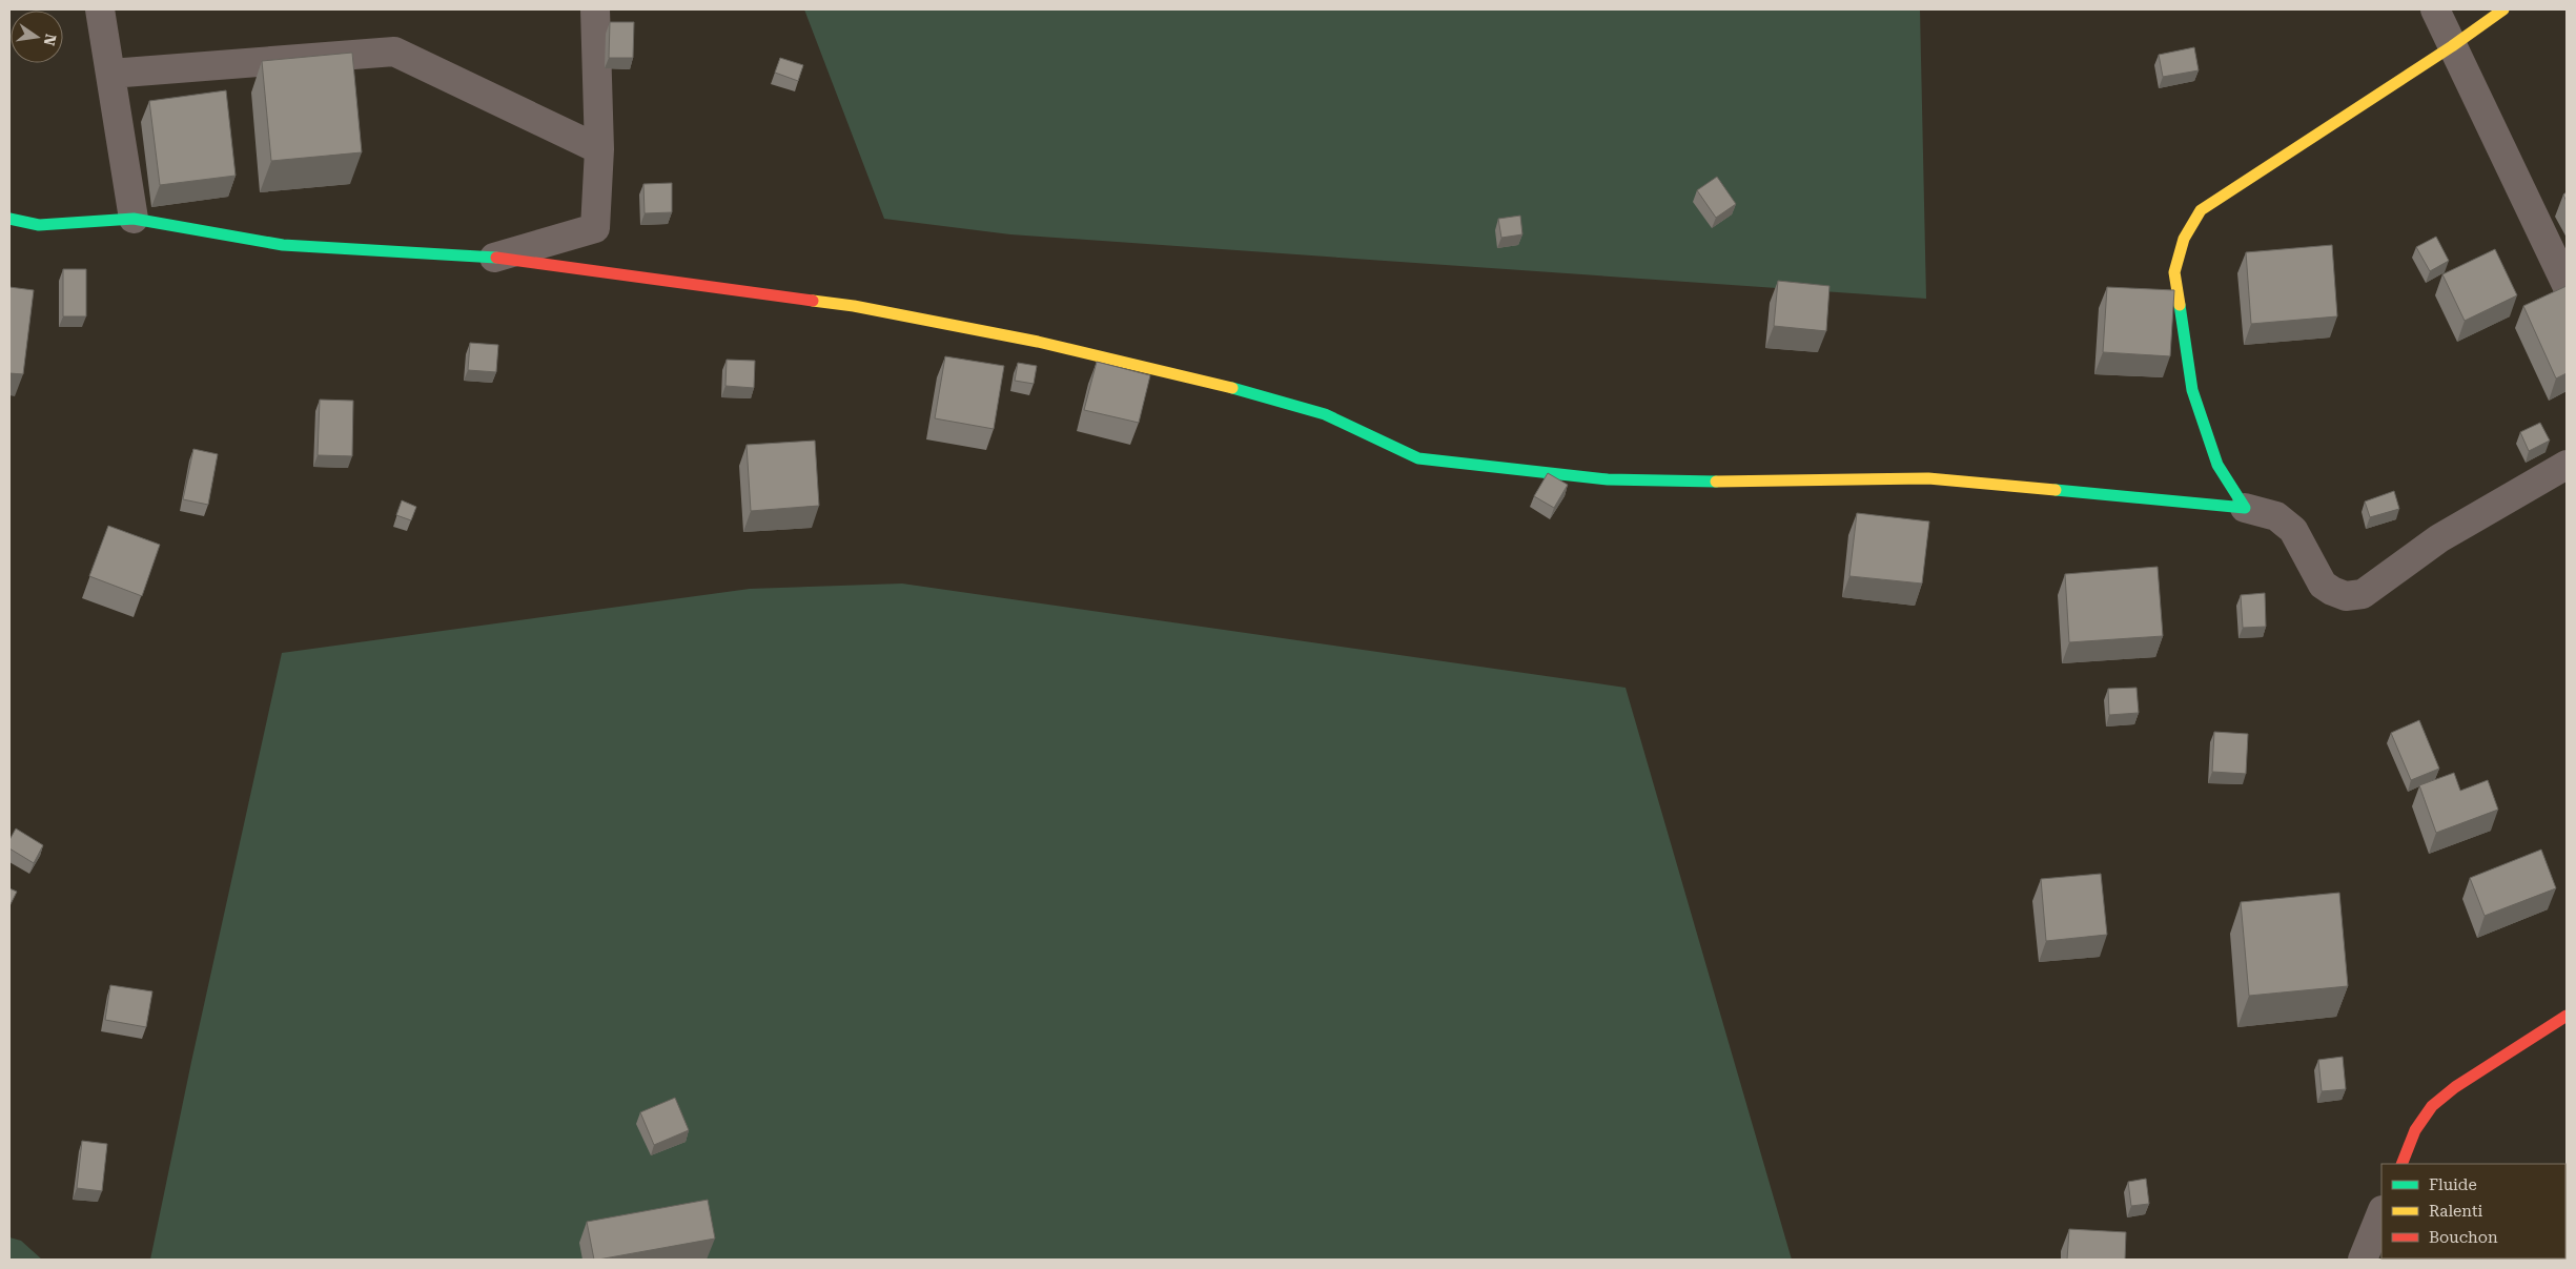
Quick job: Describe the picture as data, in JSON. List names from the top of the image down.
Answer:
{
  "legend": ["Fluide", "Ralenti", "Bouchon"],
  "north": "right"
}
